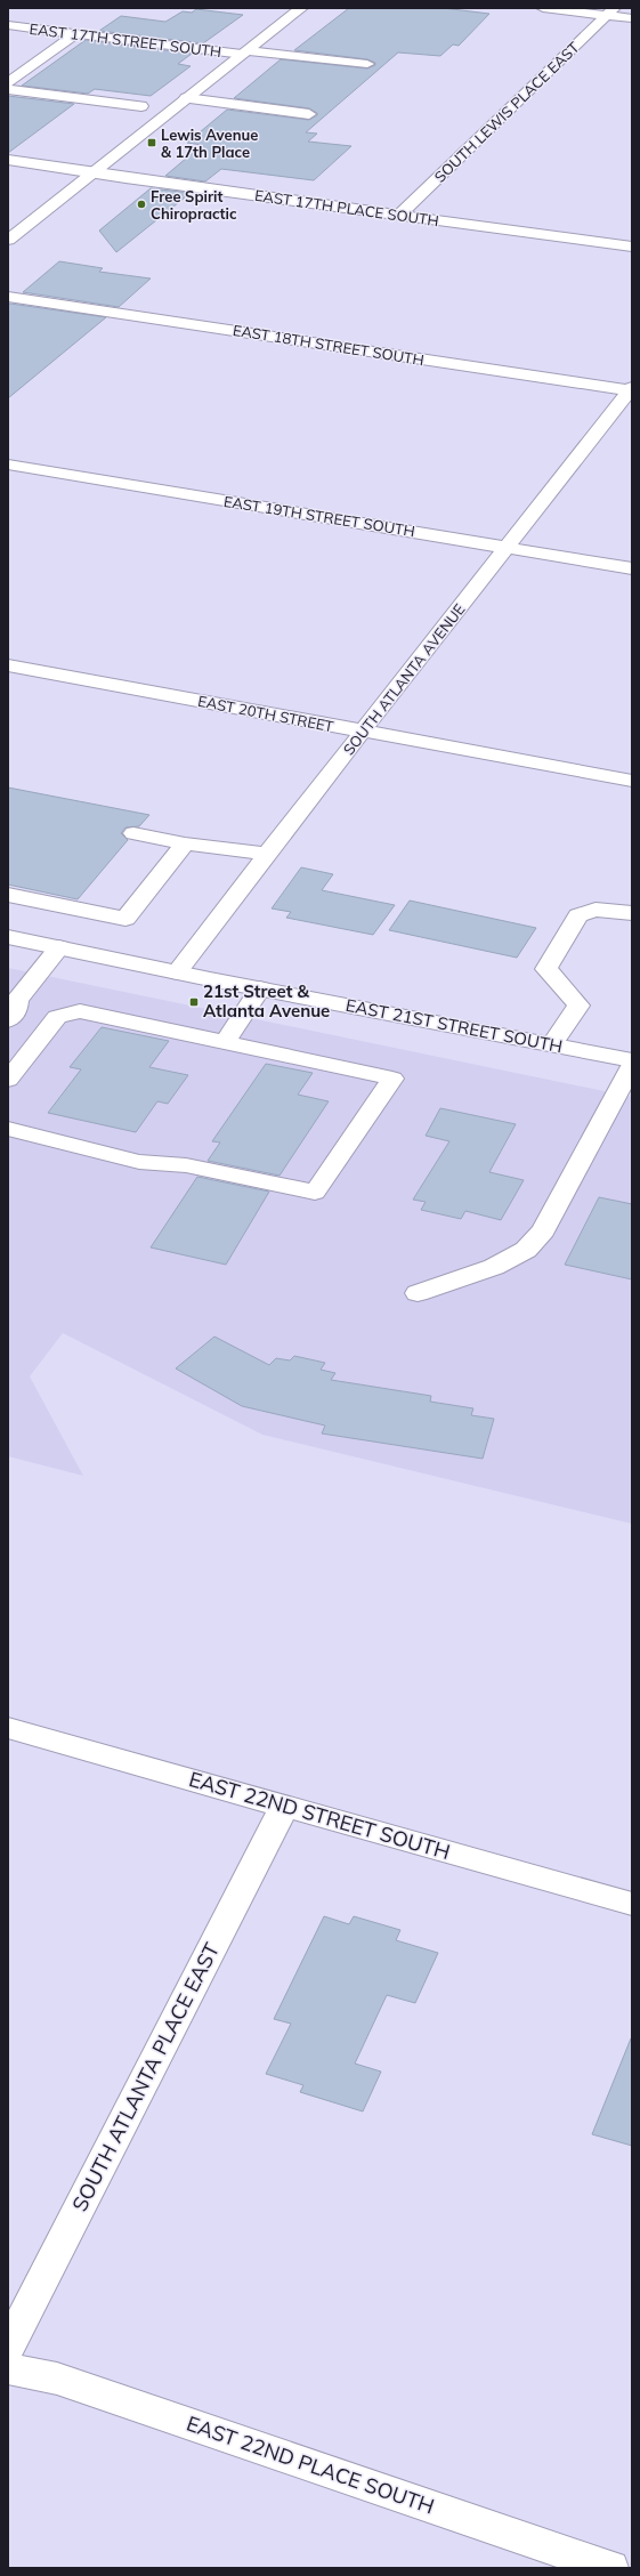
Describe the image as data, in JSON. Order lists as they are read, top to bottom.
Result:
{
  "streets": {
    "street": [
      "EAST 17TH STREET SOUTH",
      "SOUTH LEWIS PLACE EAST",
      "EAST 17TH PLACE SOUTH",
      "EAST 18TH STREET SOUTH",
      "EAST 19TH STREET SOUTH",
      "SOUTH ATLANTA AVENUE",
      "EAST 20TH STREET",
      "EAST 21ST STREET SOUTH",
      "EAST 22ND STREET SOUTH",
      "SOUTH ATLANTA PLACE EAST",
      "EAST 22ND PLACE SOUTH"
    ]
  },
  "crossings": [
    ["SOUTH LEWIS PLACE EAST", "EAST 17TH PLACE SOUTH"],
    ["EAST 18TH STREET SOUTH", "SOUTH ATLANTA AVENUE"],
    ["EAST 19TH STREET SOUTH", "SOUTH ATLANTA AVENUE"],
    ["SOUTH ATLANTA AVENUE", "EAST 20TH STREET"],
    ["SOUTH ATLANTA AVENUE", "EAST 21ST STREET SOUTH"],
    ["EAST 22ND STREET SOUTH", "SOUTH ATLANTA PLACE EAST"]
  ],
  "places": {
    "transit": ["Lewis Avenue & 17th Place", "21st Street & Atlanta Avenue"],
    "other": ["Free Spirit Chiropractic"]
  }
}
